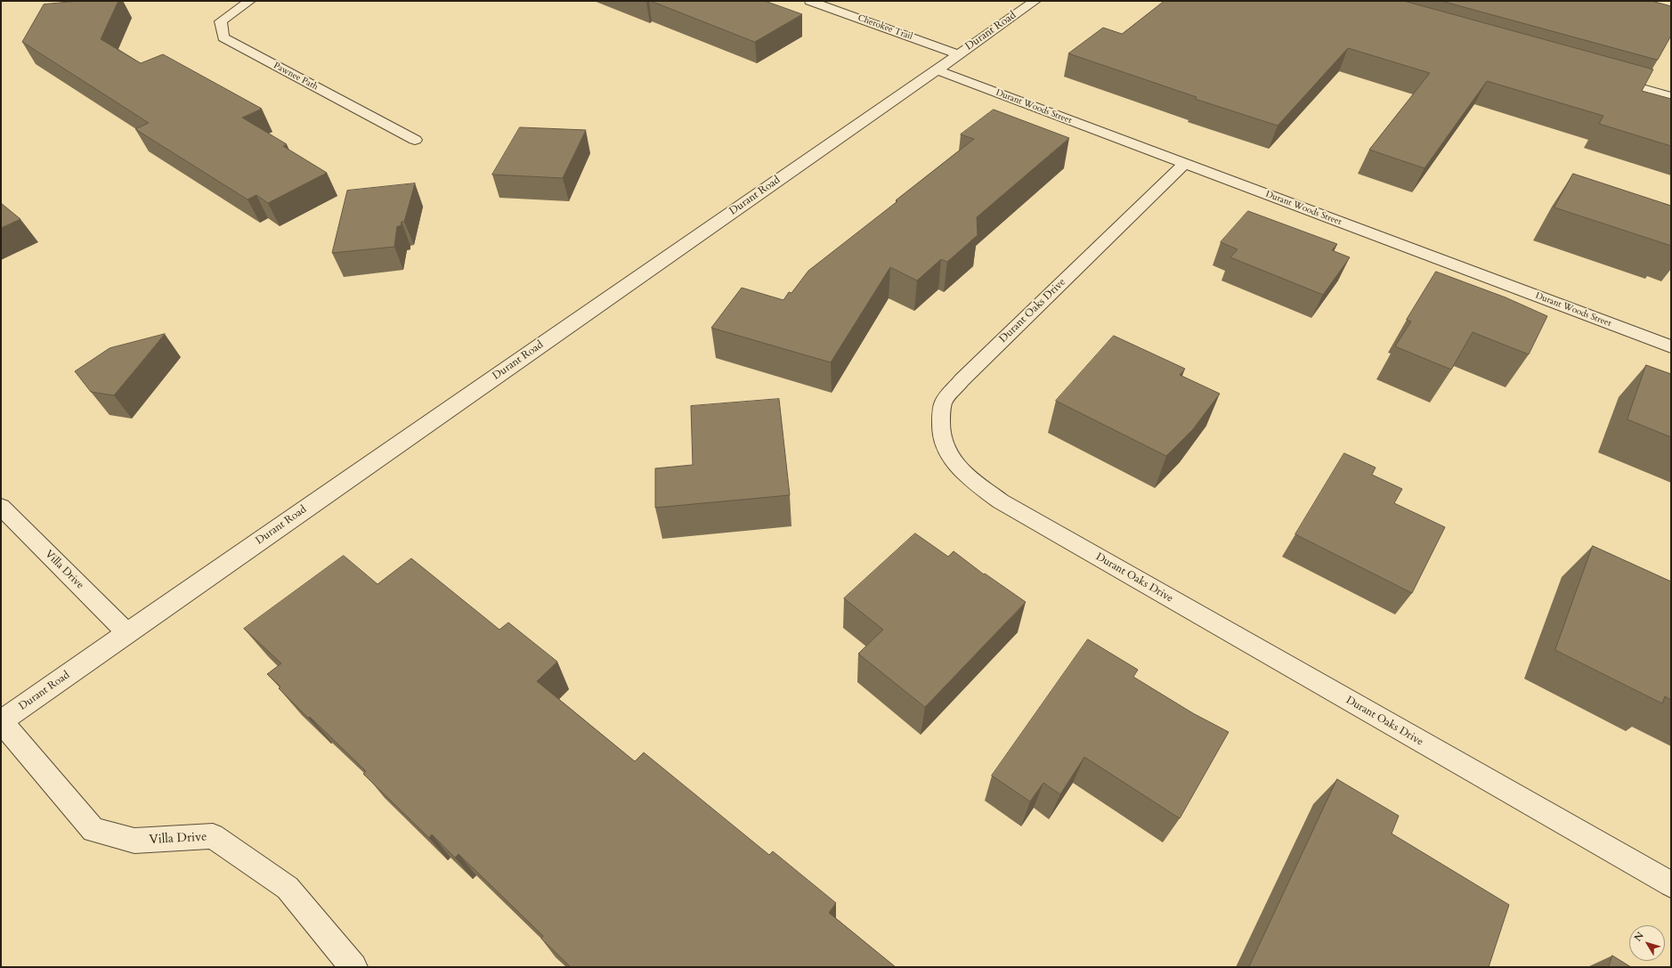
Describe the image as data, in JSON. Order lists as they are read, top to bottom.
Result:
{
  "streets": {
    "street": [
      "Cherokee Trail",
      "Durant Road",
      "Pawnee Path",
      "Durant Woods Street",
      "Durant Oaks Drive",
      "Villa Drive"
    ]
  },
  "crossings": [
    ["Cherokee Trail", "Durant Road"],
    ["Durant Road", "Durant Woods Street"],
    ["Durant Road", "Villa Drive"],
    ["Durant Woods Street", "Durant Oaks Drive"]
  ],
  "north": "top left"
}
